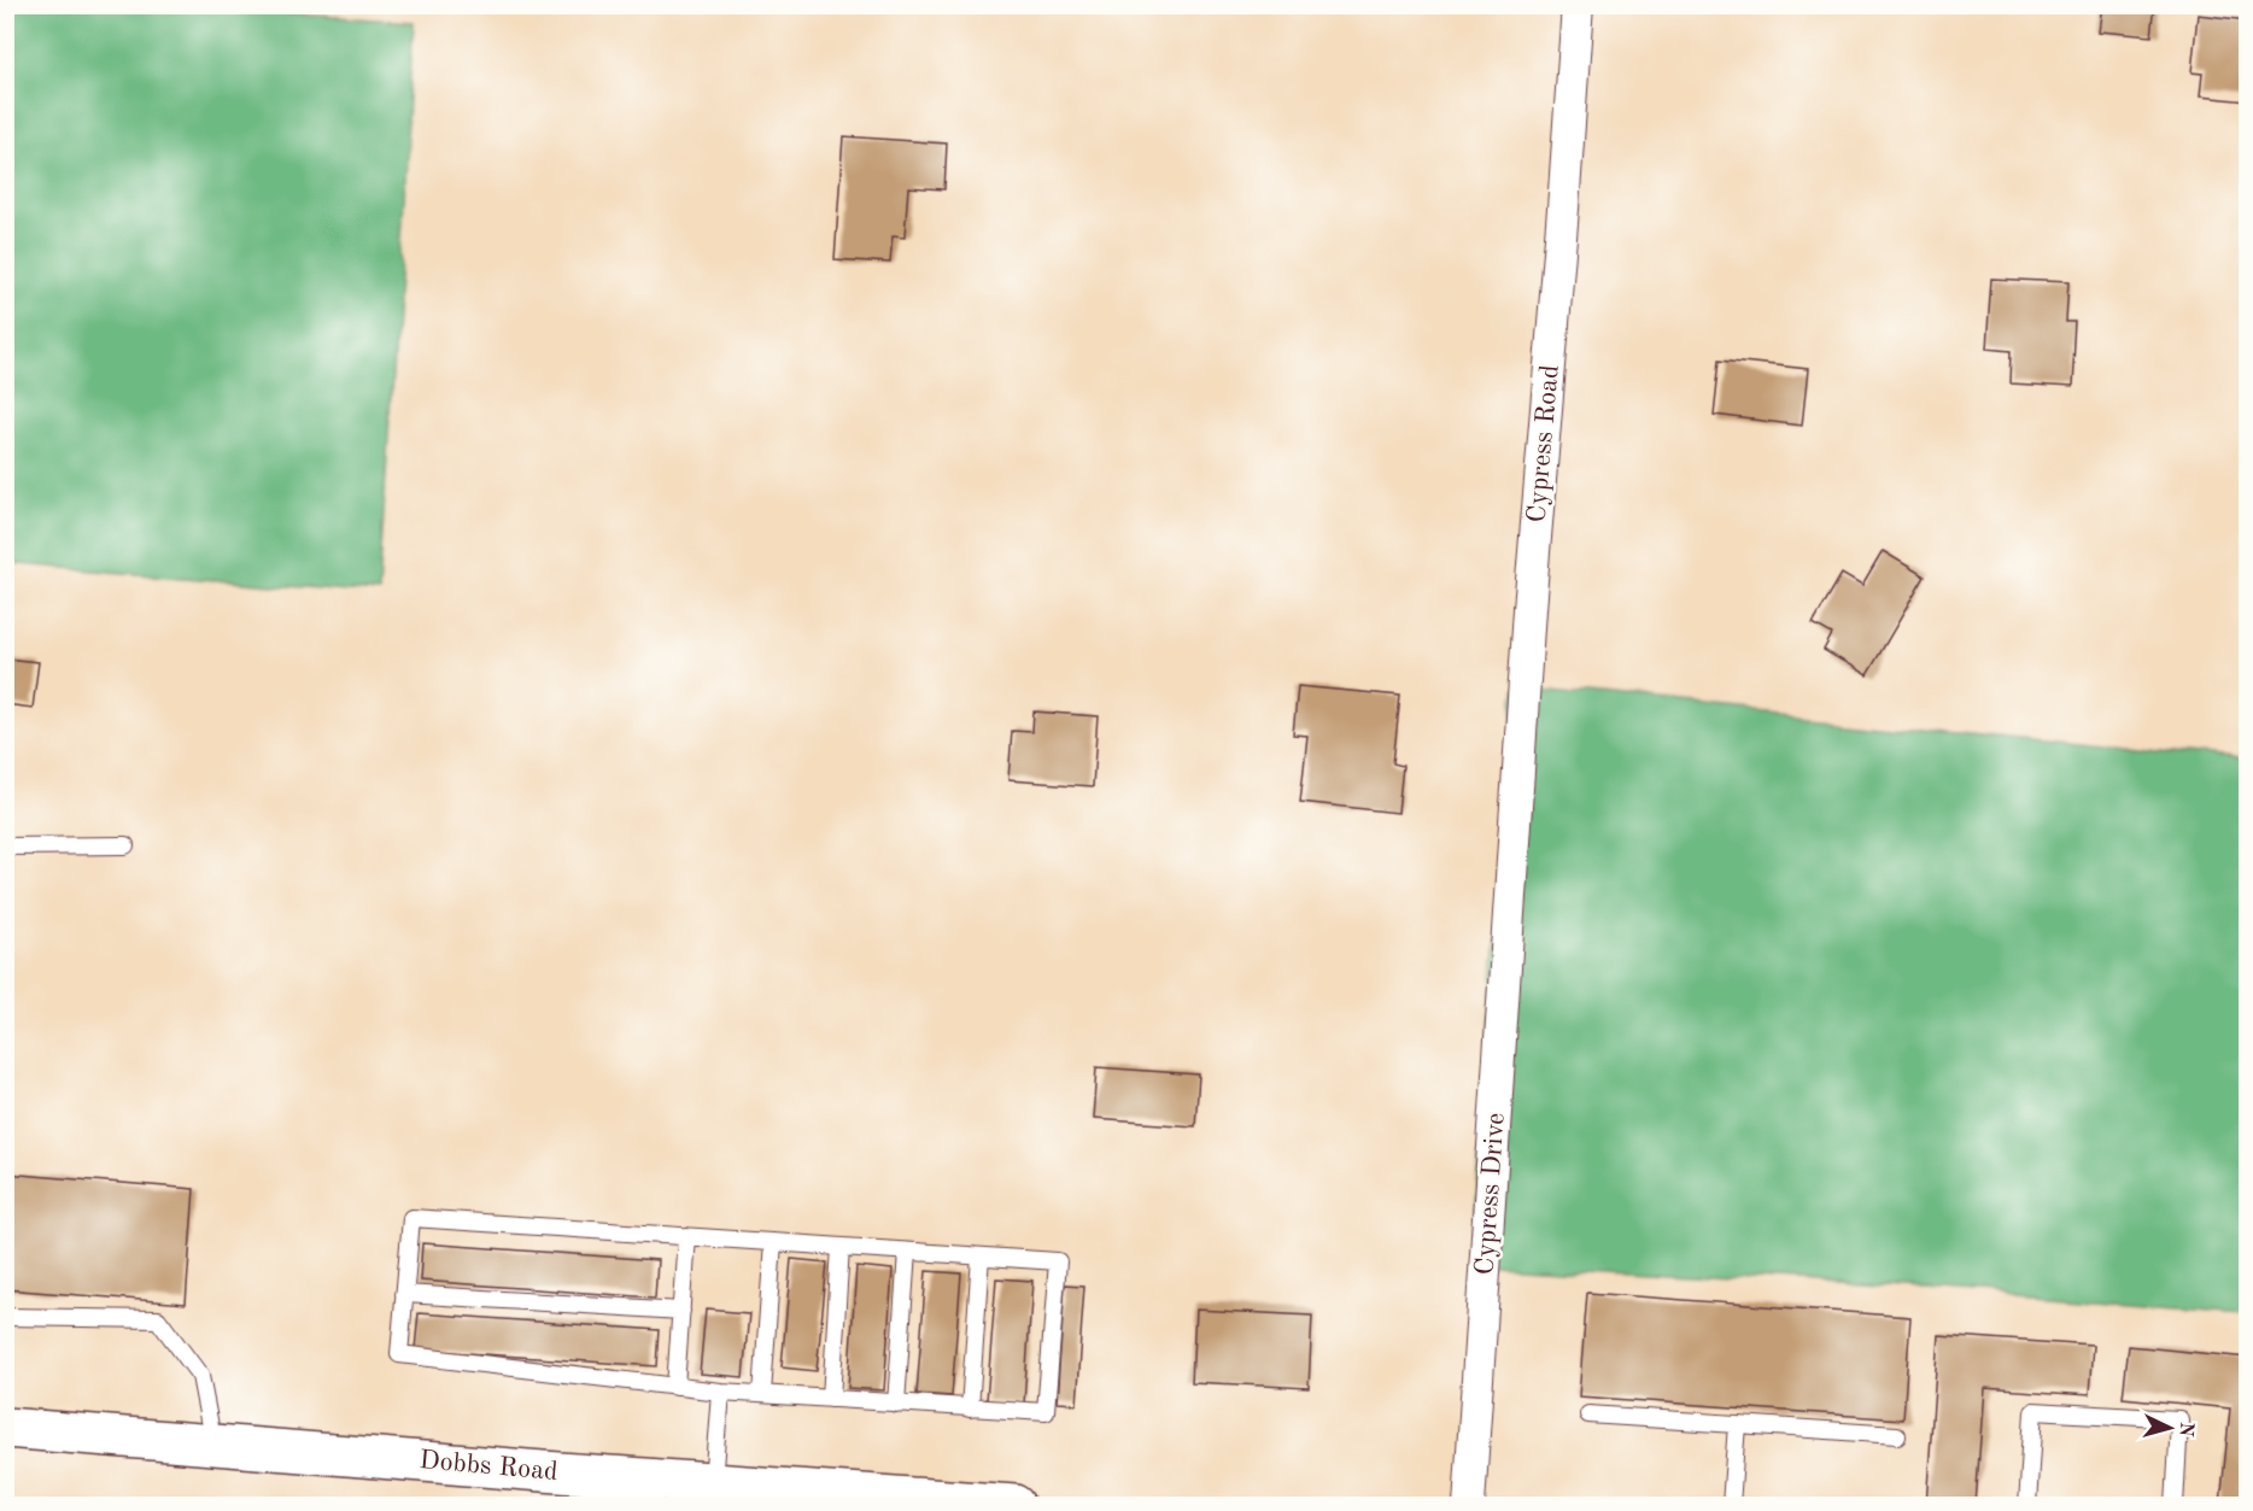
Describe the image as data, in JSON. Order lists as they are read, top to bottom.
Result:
{
  "streets": {
    "street": ["Cypress Road", "Cypress Drive", "Dobbs Road"]
  },
  "crossings": [
    ["Cypress Road", "Cypress Drive"]
  ],
  "north": "right"
}
